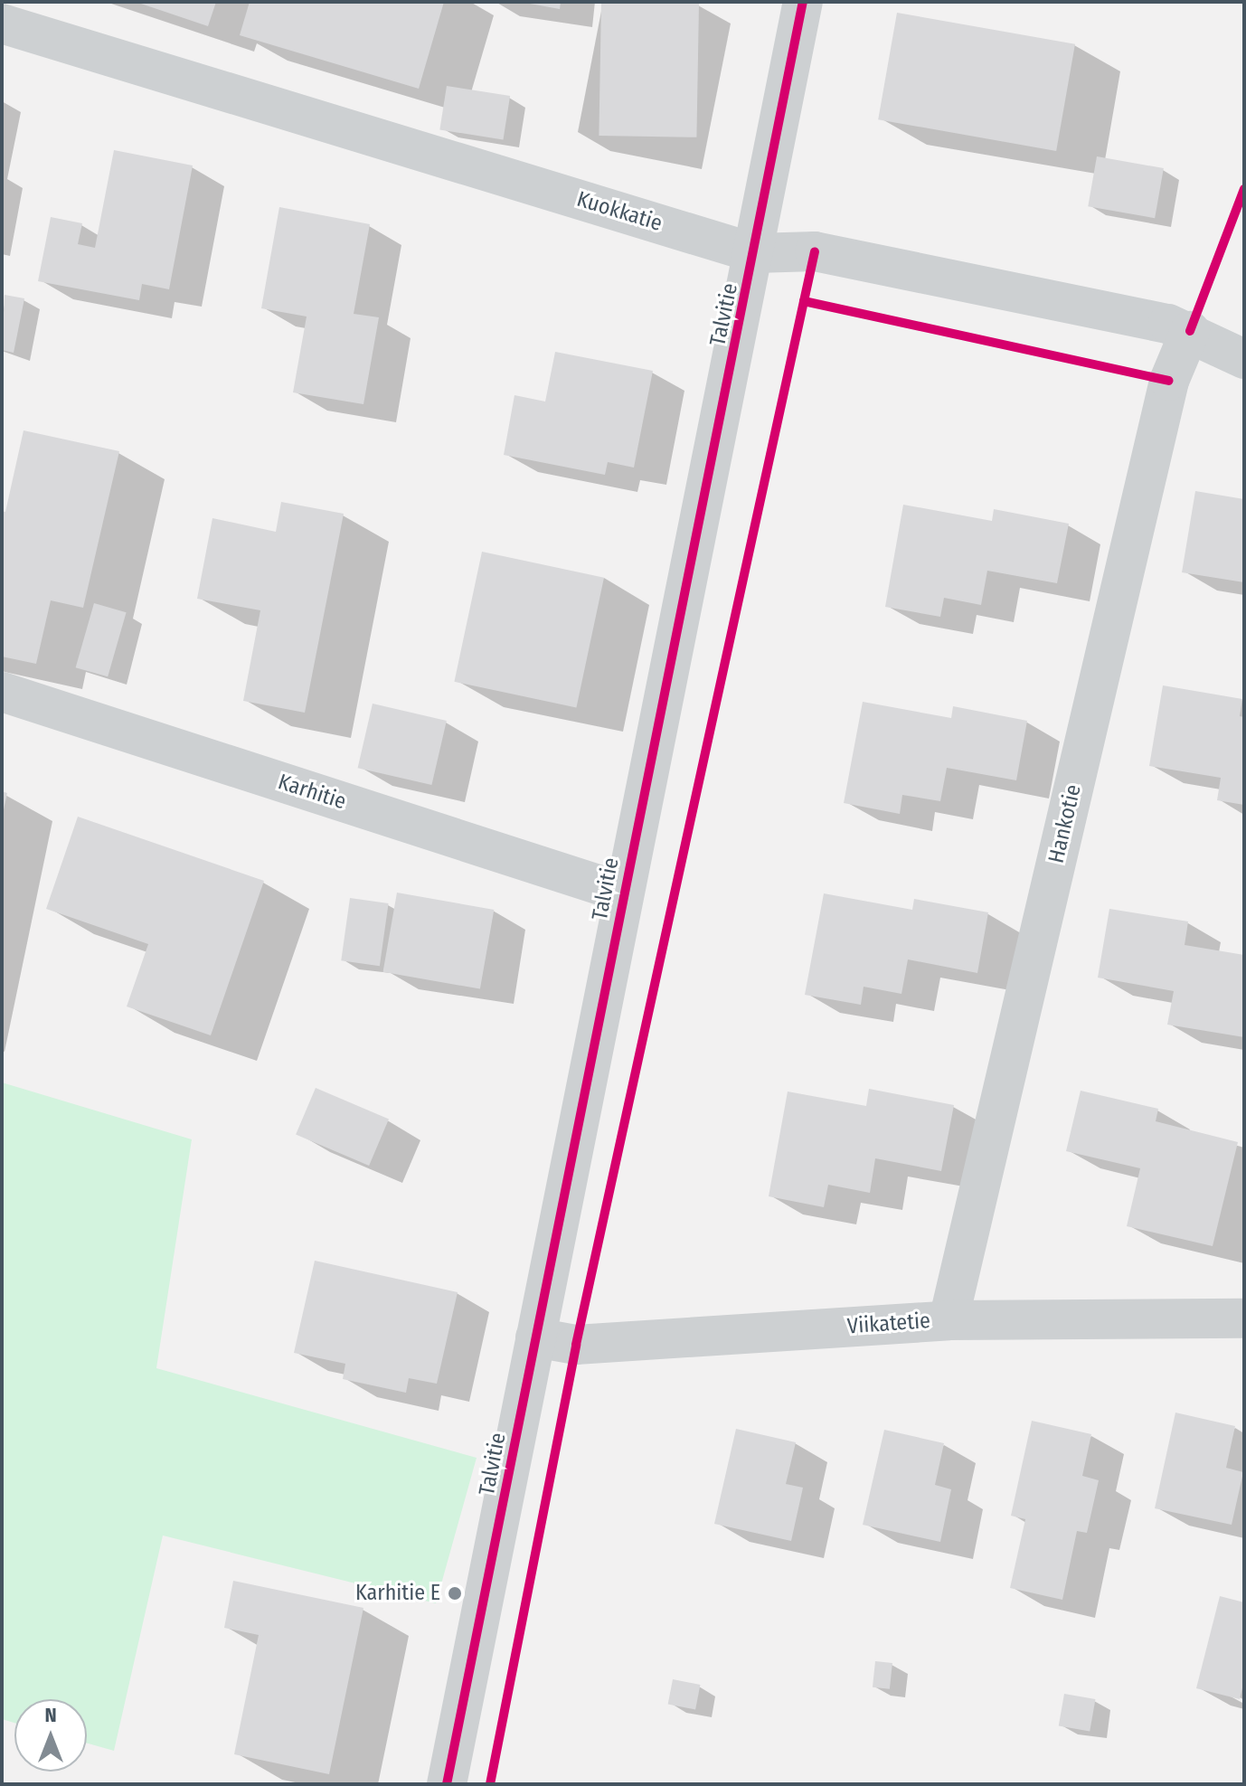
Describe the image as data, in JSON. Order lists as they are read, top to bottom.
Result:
{
  "streets": {
    "street": [
      "Kuokkatie",
      "Talvitie",
      "Karhitie",
      "Hankotie",
      "Viikatetie"
    ]
  },
  "crossings": [
    ["Kuokkatie", "Talvitie"],
    ["Kuokkatie", "Hankotie"],
    ["Talvitie", "Karhitie"],
    ["Talvitie", "Viikatetie"],
    ["Hankotie", "Viikatetie"]
  ],
  "places": ["Karhitie E"],
  "north": "top"
}
